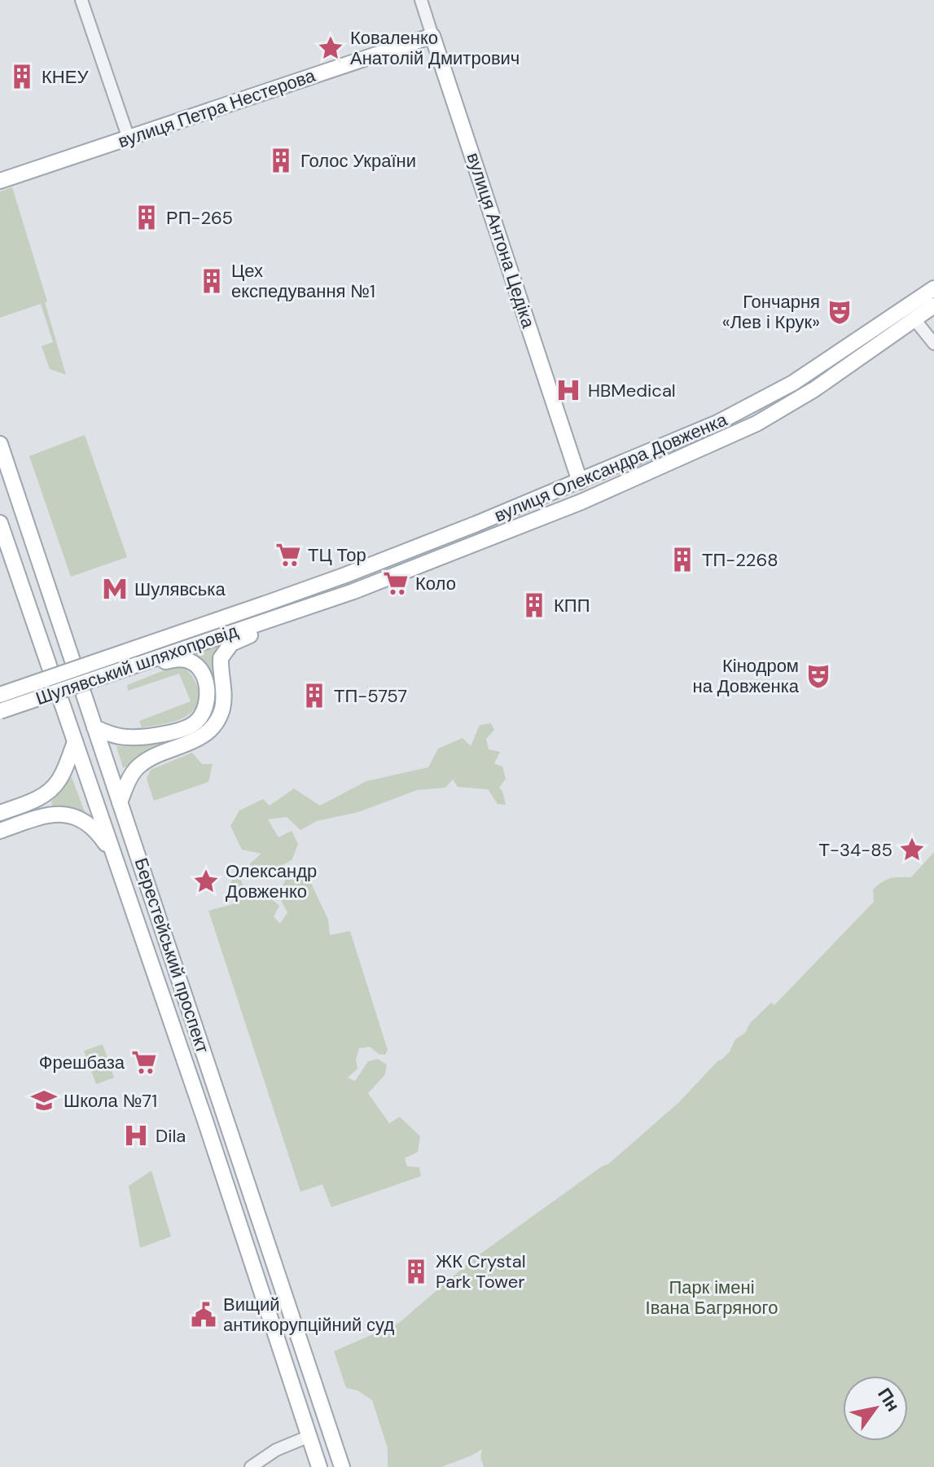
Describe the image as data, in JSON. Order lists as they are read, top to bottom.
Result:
{
  "streets": {
    "main road": [
      "вулиця Петра Нестерова",
      "вулиця Антона Цедіка",
      "вулиця Олександра Довженка",
      "Шулявський шляхопровід",
      "Берестейський проспект"
    ]
  },
  "crossings": [
    ["вулиця Петра Нестерова", "вулиця Антона Цедіка"],
    ["вулиця Антона Цедіка", "вулиця Олександра Довженка"],
    ["вулиця Олександра Довженка", "Шулявський шляхопровід"]
  ],
  "parks": ["Парк імені Івана Багряного"],
  "places": {
    "place": ["Коваленко Анатолій Дмитрович", "Т-34-85", "Олександр Довженко"],
    "building": [
      "КНЕУ",
      "Голос України",
      "РП-265",
      "Цех експедування №1",
      "ТП-2268",
      "КПП",
      "ТП-5757",
      "ЖК Crystal Park Tower"
    ],
    "theatre": ["Гончарня «Лев і Крук»", "Кінодром на Довженка"],
    "hospital": ["HBMedical", "Dila"],
    "supermarket": ["ТЦ Тор", "Коло", "Фрешбаза"],
    "metro station": ["Шулявська"],
    "school or university": ["Школа №71"],
    "public building": ["Вищий антикорупційний суд"]
  },
  "north": "top right"
}
